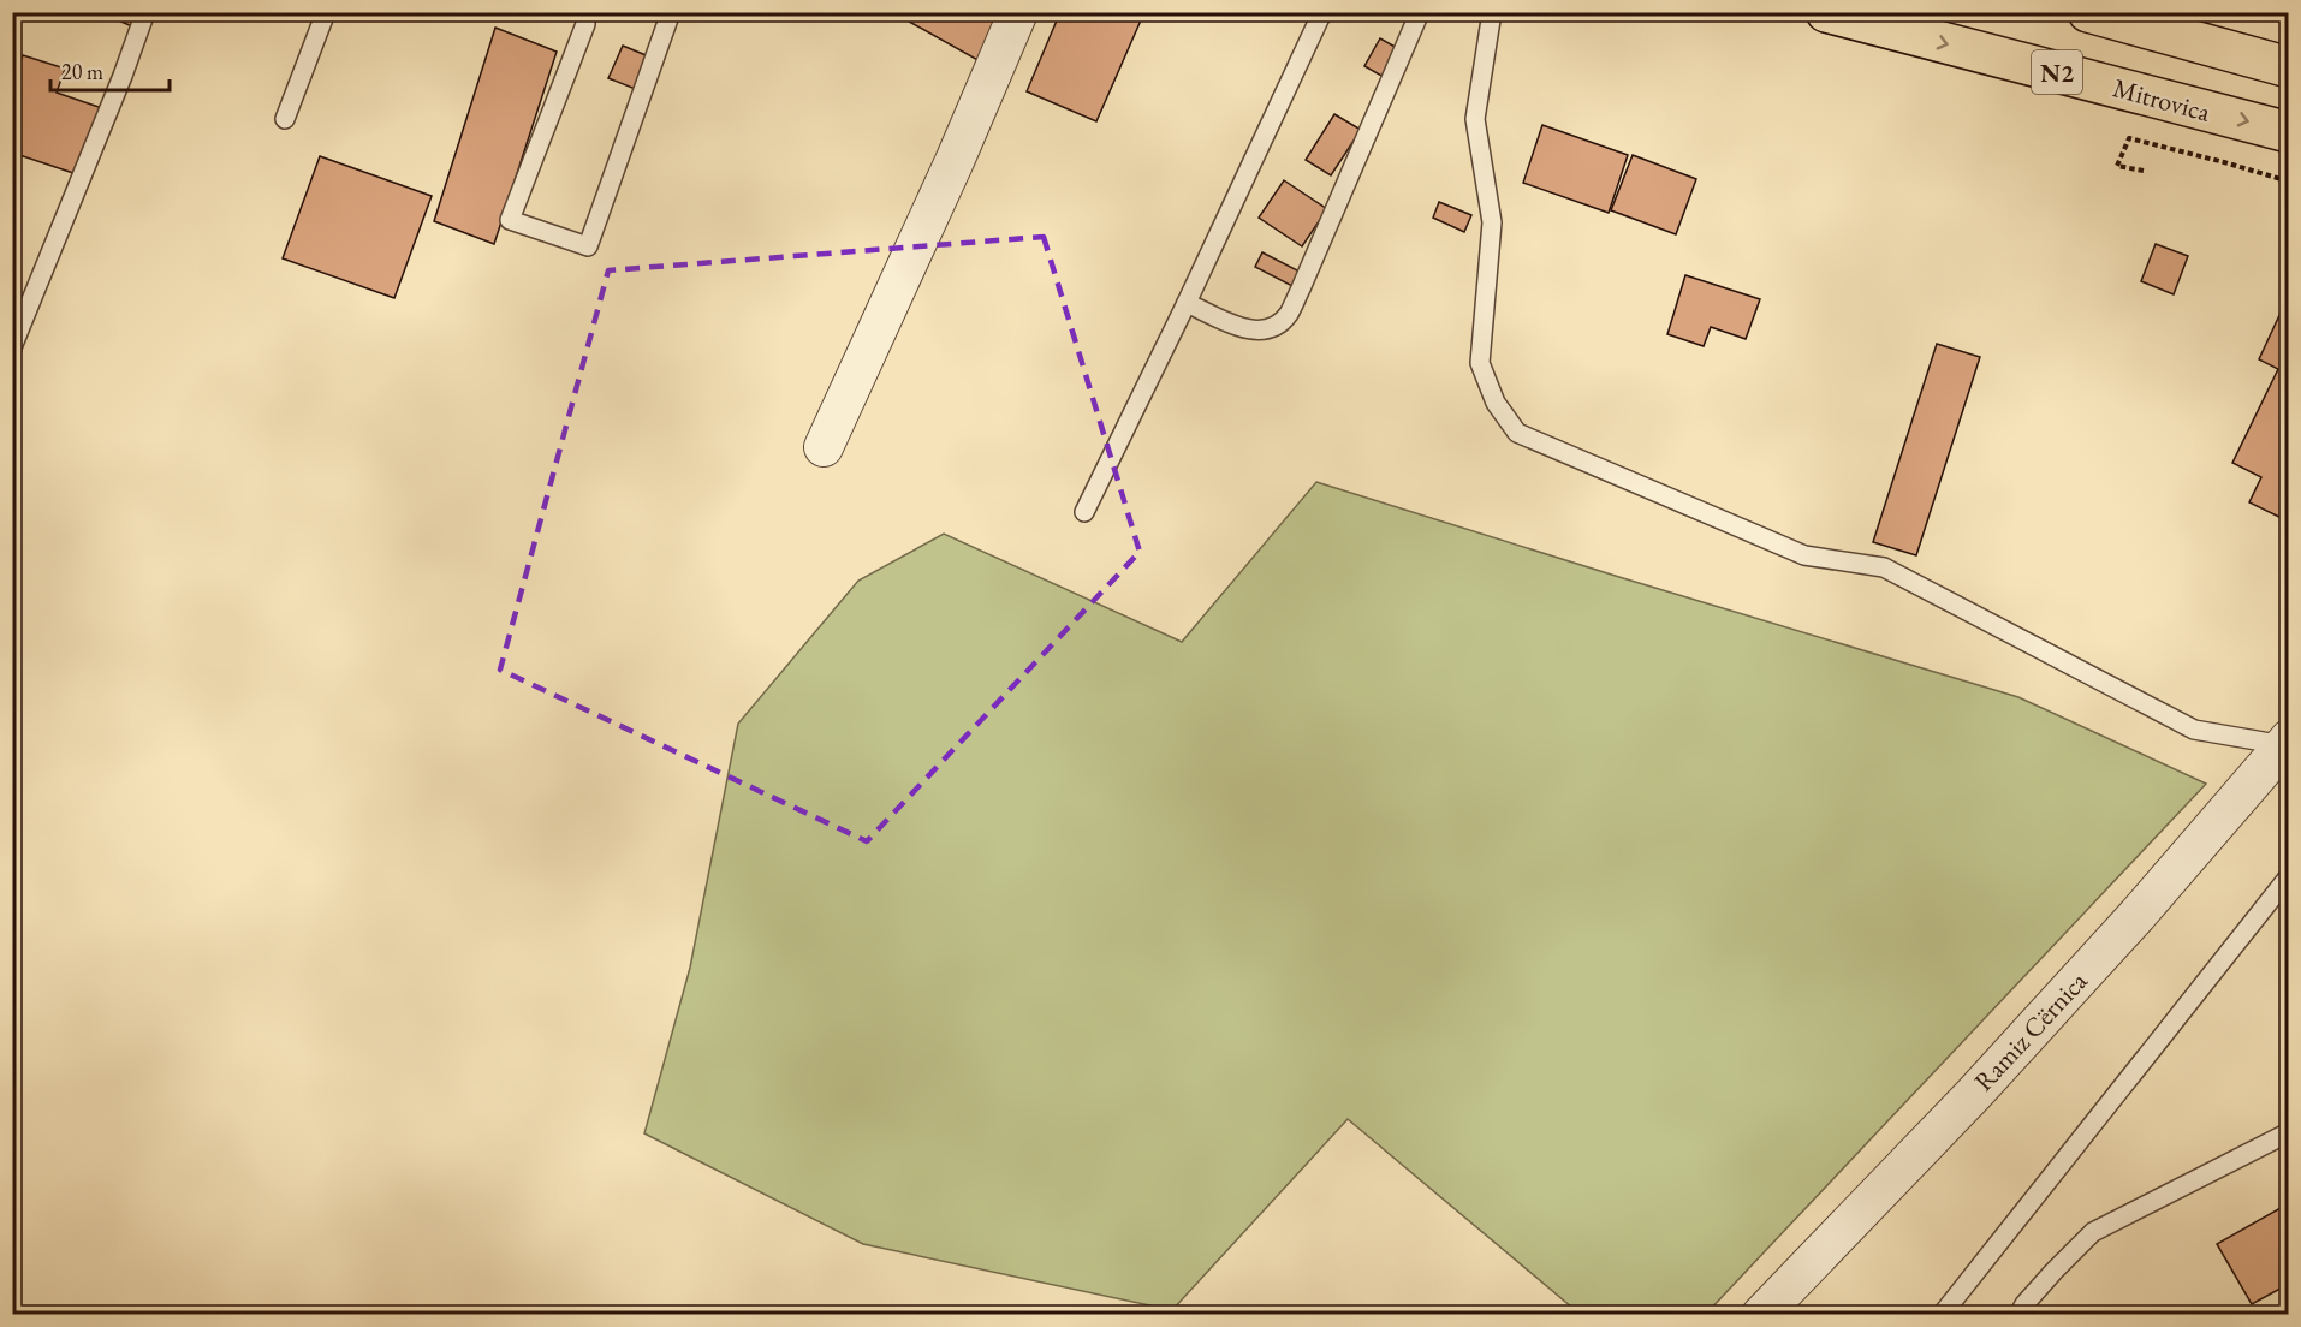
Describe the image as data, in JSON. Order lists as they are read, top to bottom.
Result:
{
  "streets": {
    "highway": ["N2", "Mitrovica"],
    "street": ["Ramiz Cërnica"]
  },
  "scale_bar": "20 m"
}
